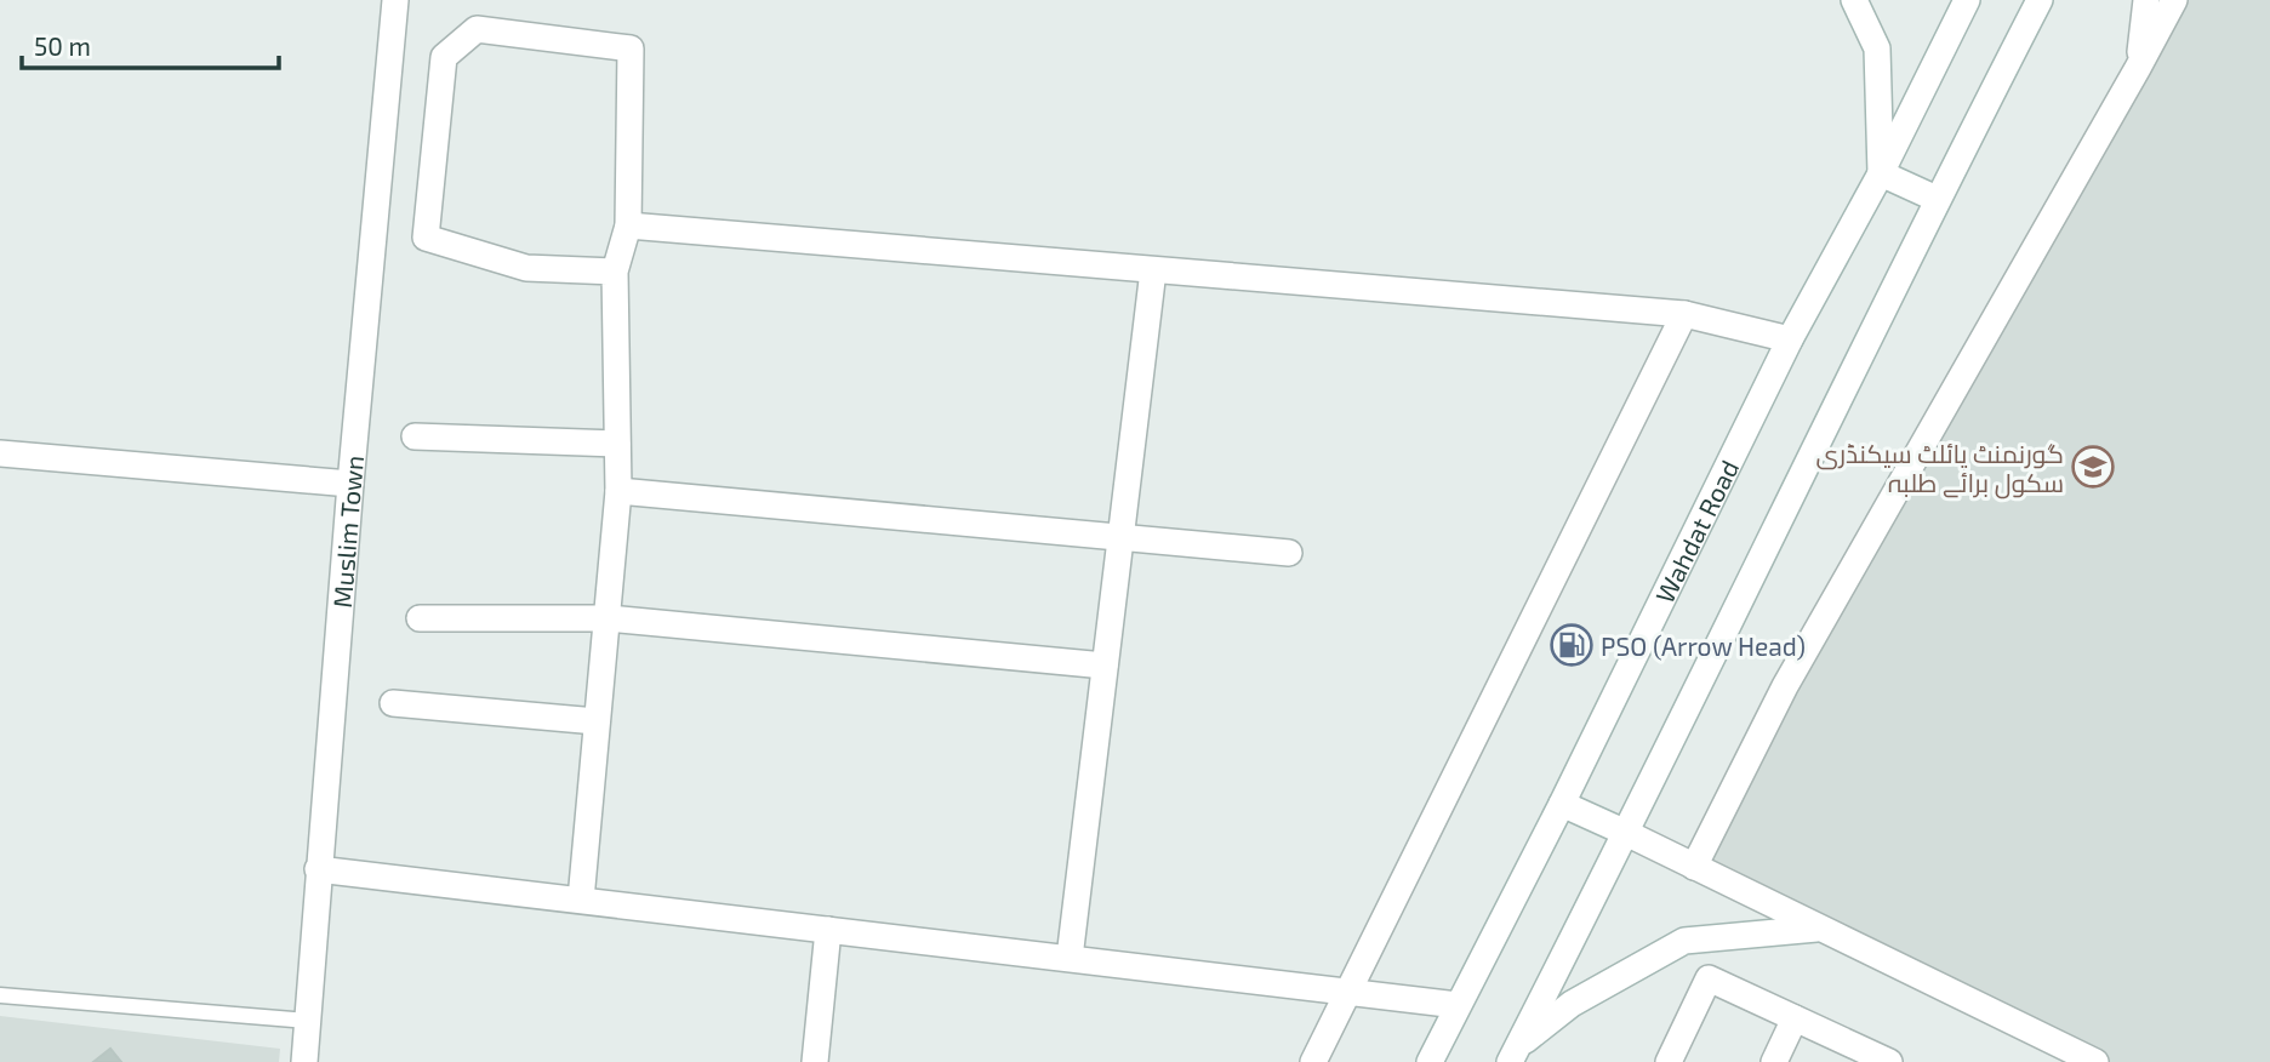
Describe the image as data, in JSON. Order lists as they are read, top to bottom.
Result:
{
  "streets": {
    "street": ["Wahdat Road", "Muslim Town"]
  },
  "places": {
    "school or university": ["گورنمنٹ پائلٹ سیکنڈری سکول برائے طلبہ"],
    "fuel station": ["PSO (Arrow Head)"]
  },
  "scale_bar": "50 m"
}
